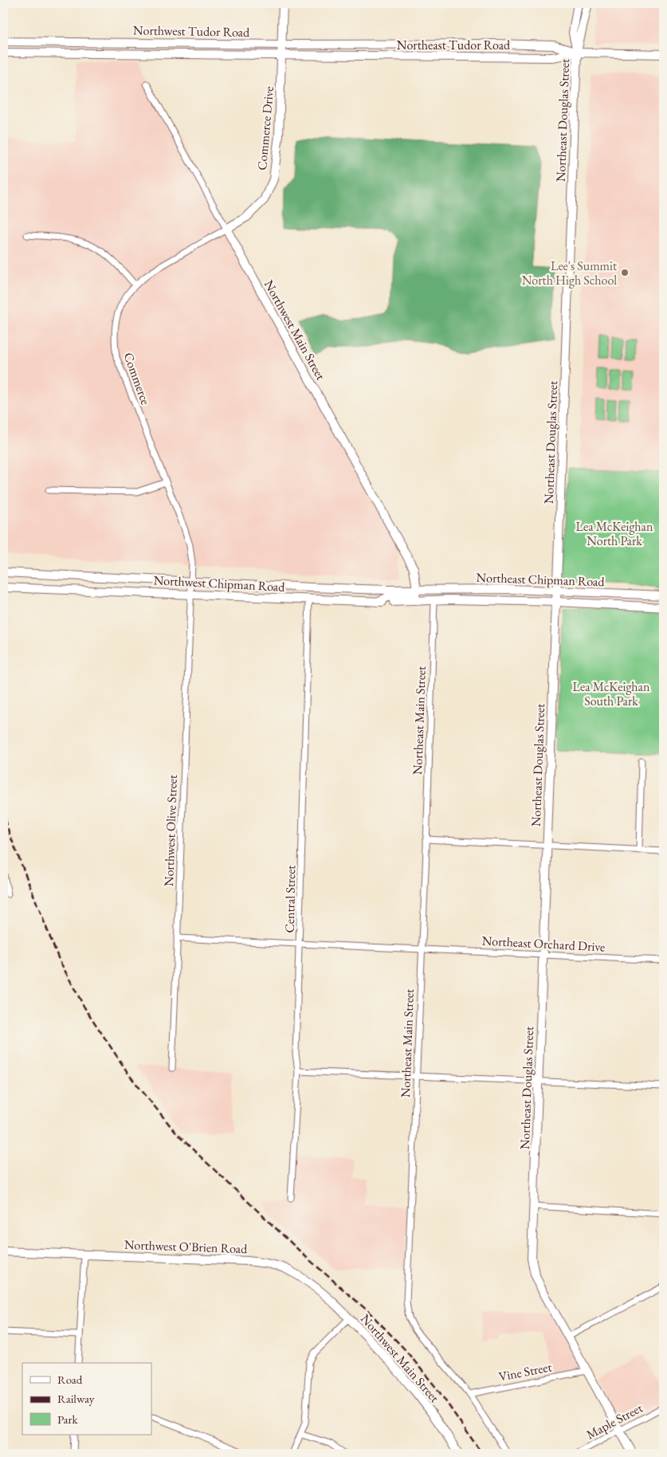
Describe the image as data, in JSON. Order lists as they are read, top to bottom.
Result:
{
  "streets": {
    "main road": [
      "Northwest Tudor Road",
      "Northeast Tudor Road",
      "Northeast Douglas Street",
      "Commerce Drive",
      "Northwest Main Street",
      "Northeast Chipman Road",
      "Northwest Chipman Road",
      "Northwest O'Brien Road"
    ],
    "street": [
      "Commerce",
      "Northeast Main Street",
      "Northwest Olive Street",
      "Central Street",
      "Northeast Orchard Drive",
      "Vine Street",
      "Maple Street"
    ]
  },
  "crossings": [
    ["Northwest Tudor Road", "Northeast Tudor Road"],
    ["Northwest Tudor Road", "Commerce Drive"],
    ["Northeast Tudor Road", "Northeast Douglas Street"],
    ["Northeast Douglas Street", "Northeast Chipman Road"],
    ["Northeast Douglas Street", "Northeast Orchard Drive"],
    ["Northeast Douglas Street", "Vine Street"],
    ["Northeast Douglas Street", "Maple Street"],
    ["Commerce Drive", "Northwest Main Street"],
    ["Commerce Drive", "Commerce"],
    ["Northwest Main Street", "Commerce"],
    ["Northwest Main Street", "Northeast Chipman Road"],
    ["Northwest Main Street", "Northwest Chipman Road"],
    ["Northwest Main Street", "Northwest O'Brien Road"],
    ["Commerce", "Northwest Chipman Road"],
    ["Commerce", "Northwest Olive Street"],
    ["Northeast Chipman Road", "Northwest Chipman Road"],
    ["Northeast Chipman Road", "Northeast Main Street"],
    ["Northwest Chipman Road", "Northeast Main Street"],
    ["Northwest Chipman Road", "Northwest Olive Street"],
    ["Northwest Chipman Road", "Central Street"],
    ["Northeast Main Street", "Northeast Orchard Drive"],
    ["Northeast Main Street", "Vine Street"],
    ["Northwest Olive Street", "Northeast Orchard Drive"],
    ["Central Street", "Northeast Orchard Drive"]
  ],
  "parks": ["Lea McKeighan North Park", "Lea McKeighan South Park"],
  "places": ["Lee's Summit North High School"],
  "legend": ["Road", "Railway", "Park"]
}
